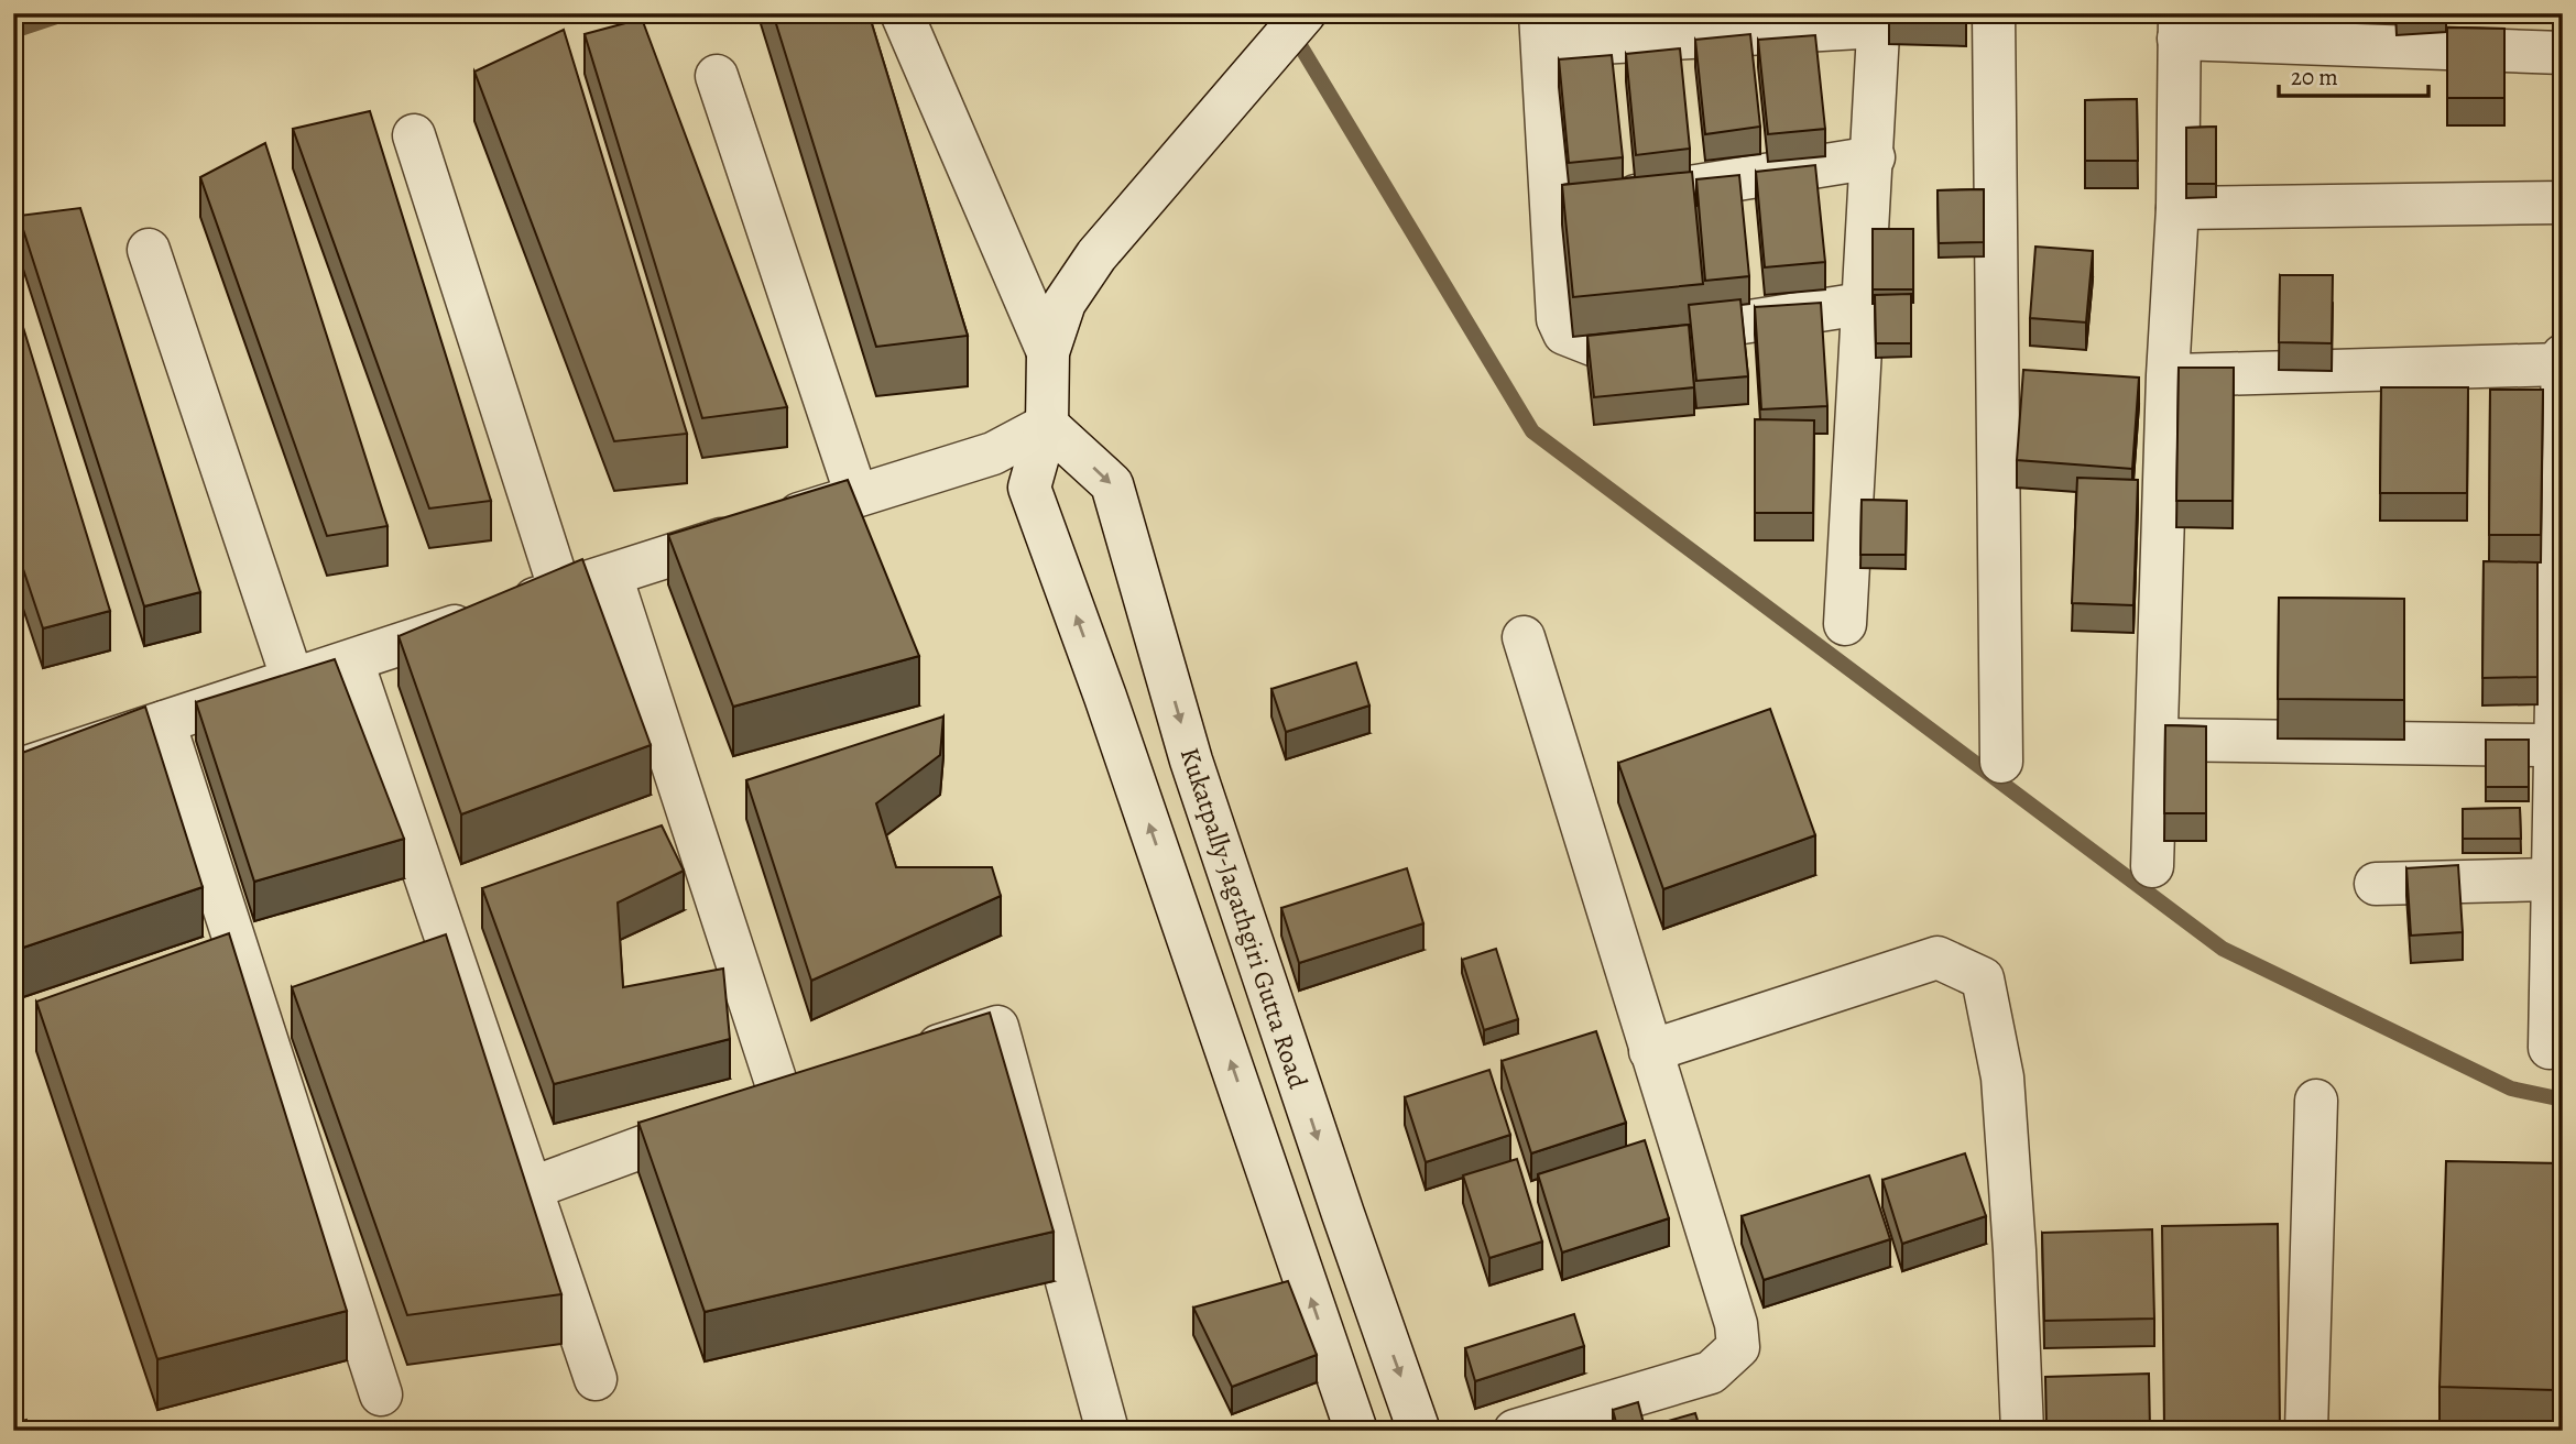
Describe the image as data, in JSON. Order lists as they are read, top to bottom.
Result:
{
  "streets": {
    "street": ["Kukatpally-Jagathgiri Gutta Road"]
  },
  "scale_bar": "20 m"
}
